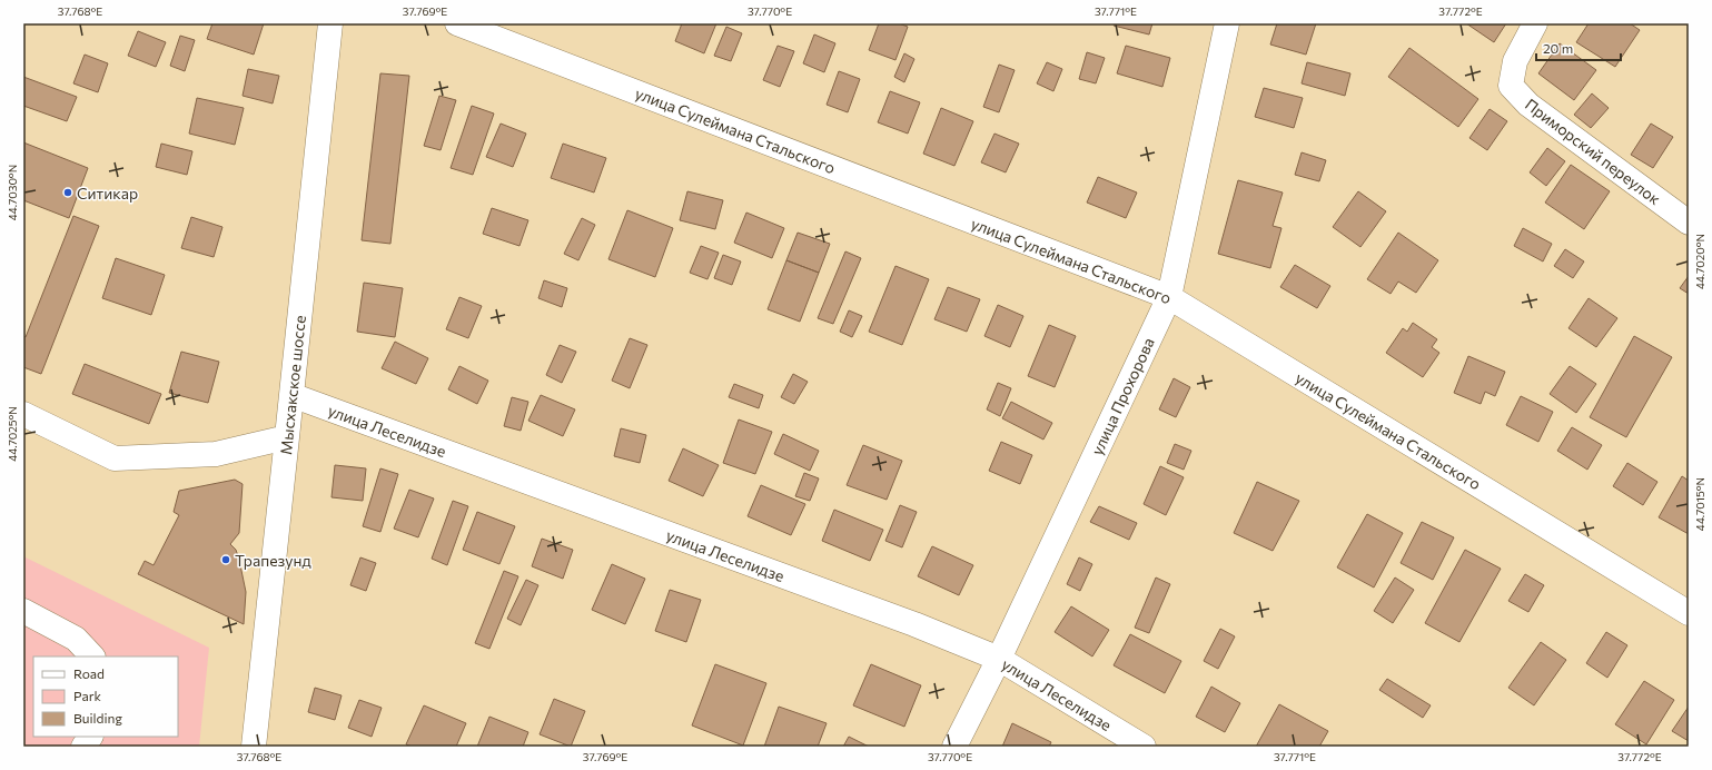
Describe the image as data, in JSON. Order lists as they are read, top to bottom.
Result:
{
  "streets": {
    "street": [
      "улица Сулеймана Стальского",
      "Приморский переулок",
      "Мысхакское шоссе",
      "улица Прохорова",
      "улица Леселидзе"
    ]
  },
  "crossings": [
    ["улица Сулеймана Стальского", "улица Прохорова"],
    ["Мысхакское шоссе", "улица Леселидзе"],
    ["улица Прохорова", "улица Леселидзе"]
  ],
  "places": ["Ситикар", "Трапезунд"],
  "legend": ["Road", "Park", "Building"],
  "scale_bar": "20 m",
  "coordinates": [
    "37.768°E",
    "37.769°E",
    "37.770°E",
    "37.771°E",
    "37.772°E",
    "44.7030°N",
    "44.7020°N",
    "44.7025°N",
    "44.7015°N"
  ]
}
